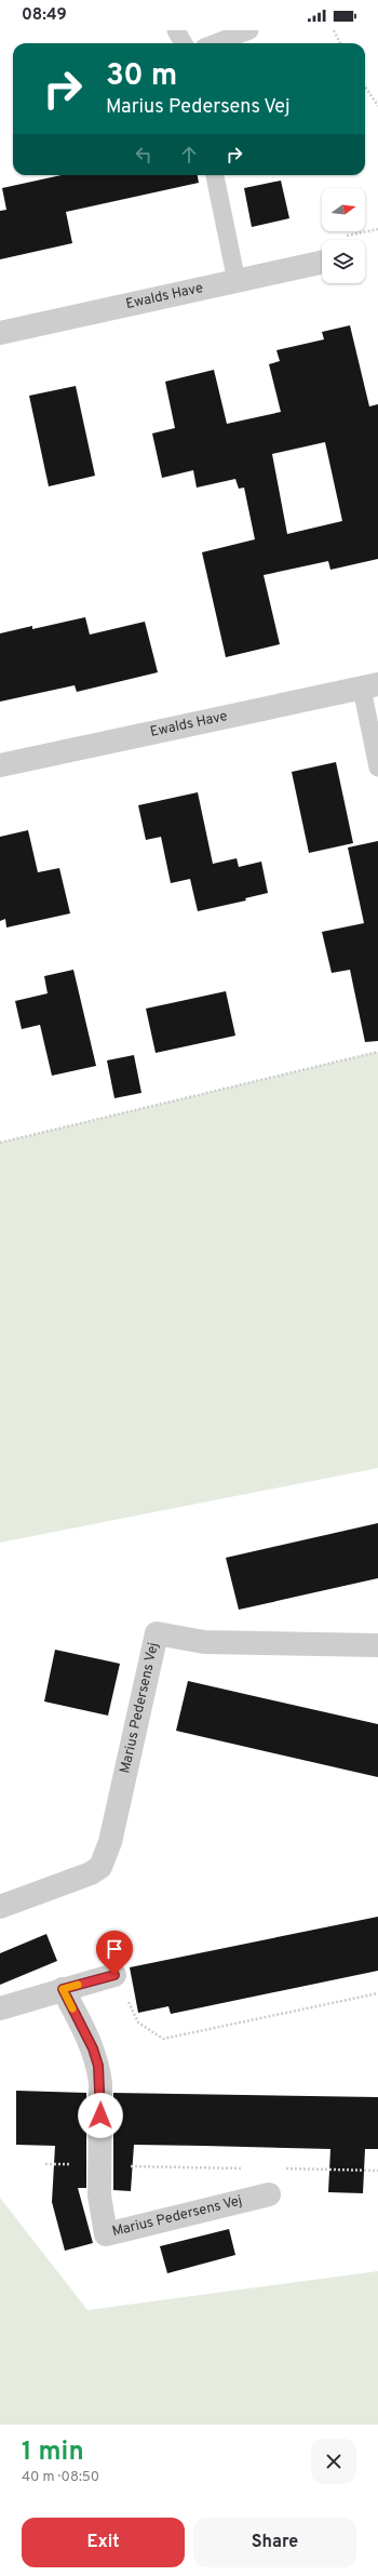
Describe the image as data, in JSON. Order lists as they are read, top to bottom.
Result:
{
  "streets": {
    "street": ["Ewalds Have", "Marius Pedersens Vej"]
  },
  "north": "right",
  "page": {
    "status": "08:49",
    "turn": ["30 m", "Marius Pedersens Vej"],
    "heading": ["1 min", "40 m · 08:50"],
    "buttons": ["Exit", "Share"]
  }
}
